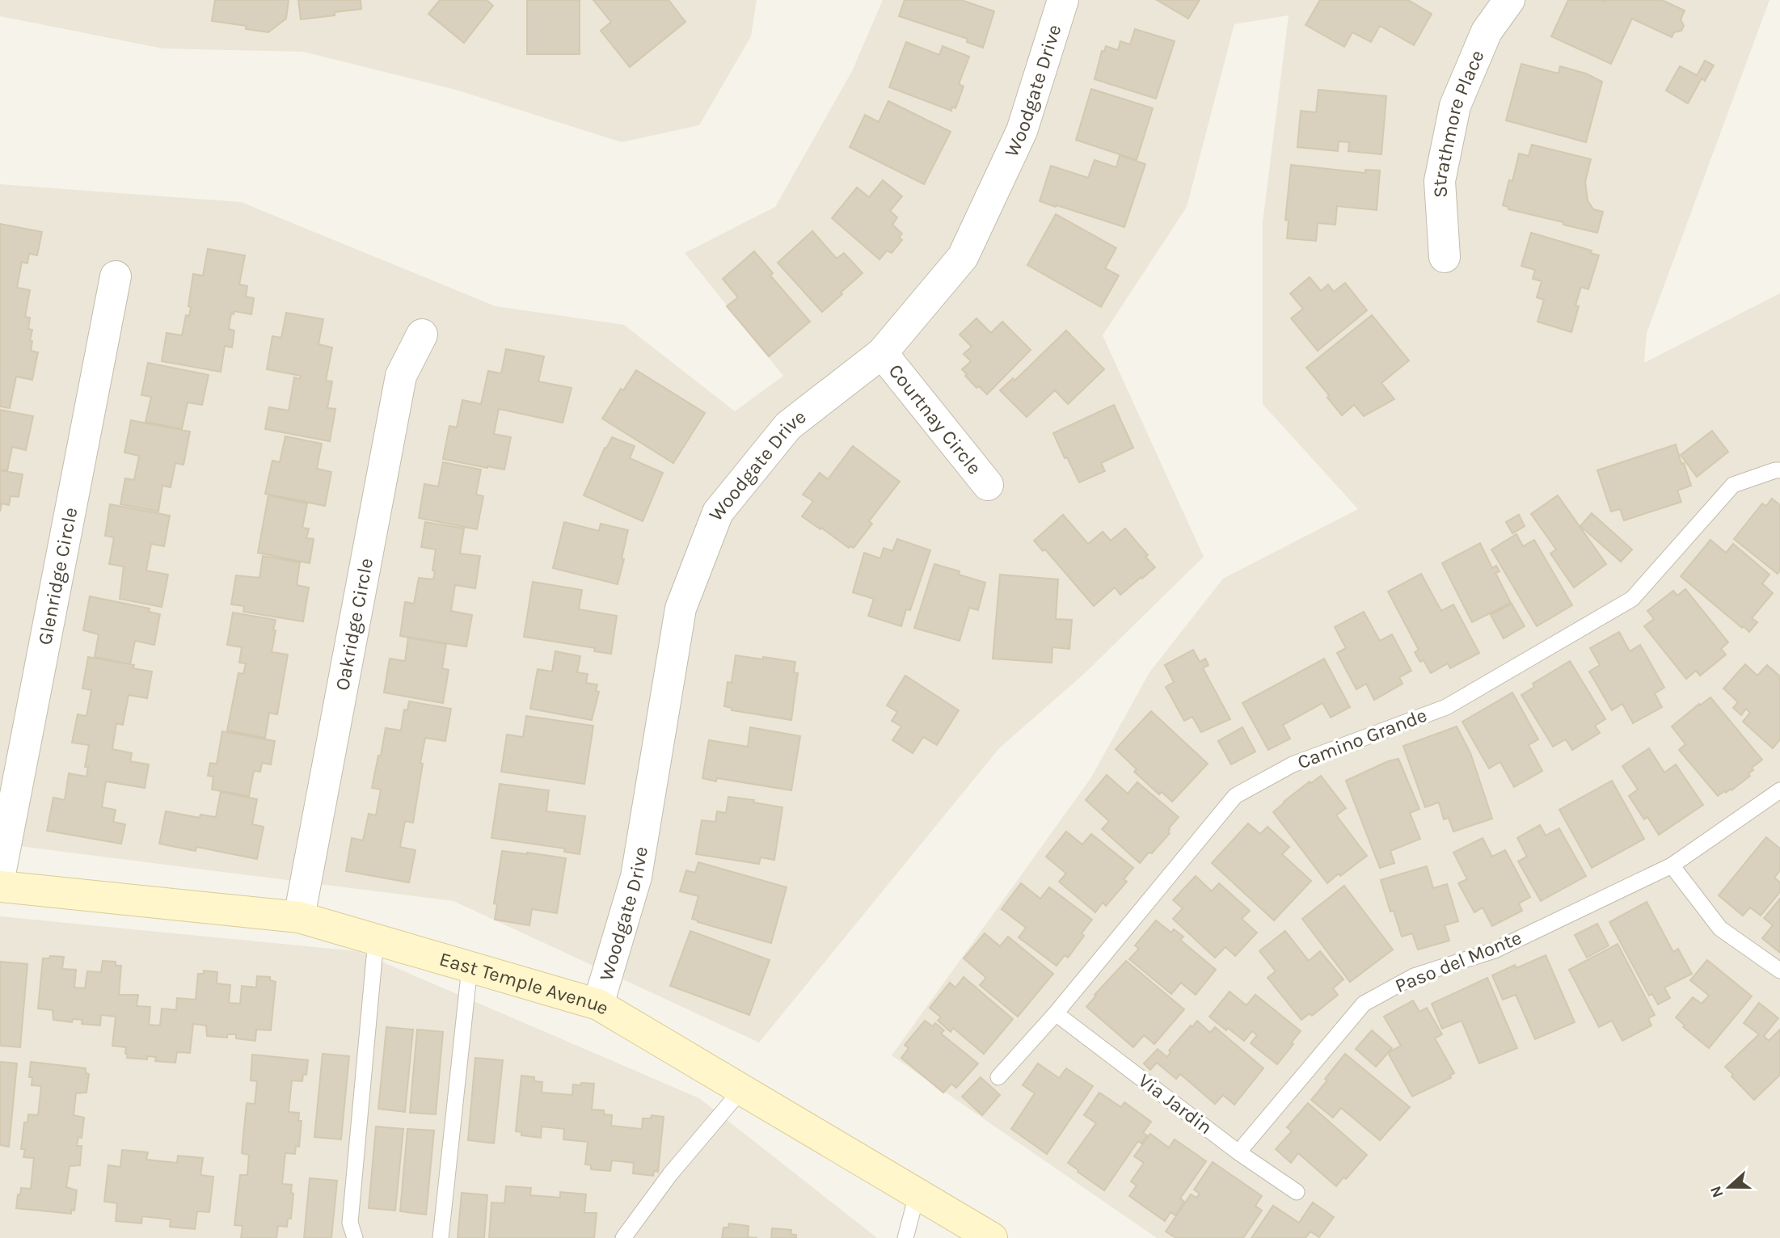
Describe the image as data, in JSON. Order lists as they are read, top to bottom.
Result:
{
  "streets": {
    "main road": ["East Temple Avenue"],
    "street": [
      "Woodgate Drive",
      "Strathmore Place",
      "Courtnay Circle",
      "Glenridge Circle",
      "Oakridge Circle"
    ],
    "lane": ["Camino Grande", "Paso del Monte", "Via Jardin"]
  },
  "crossings": [
    ["Woodgate Drive", "Courtnay Circle"],
    ["Woodgate Drive", "East Temple Avenue"],
    ["Oakridge Circle", "East Temple Avenue"],
    ["Camino Grande", "Via Jardin"],
    ["Paso del Monte", "Via Jardin"]
  ],
  "north": "left"
}
